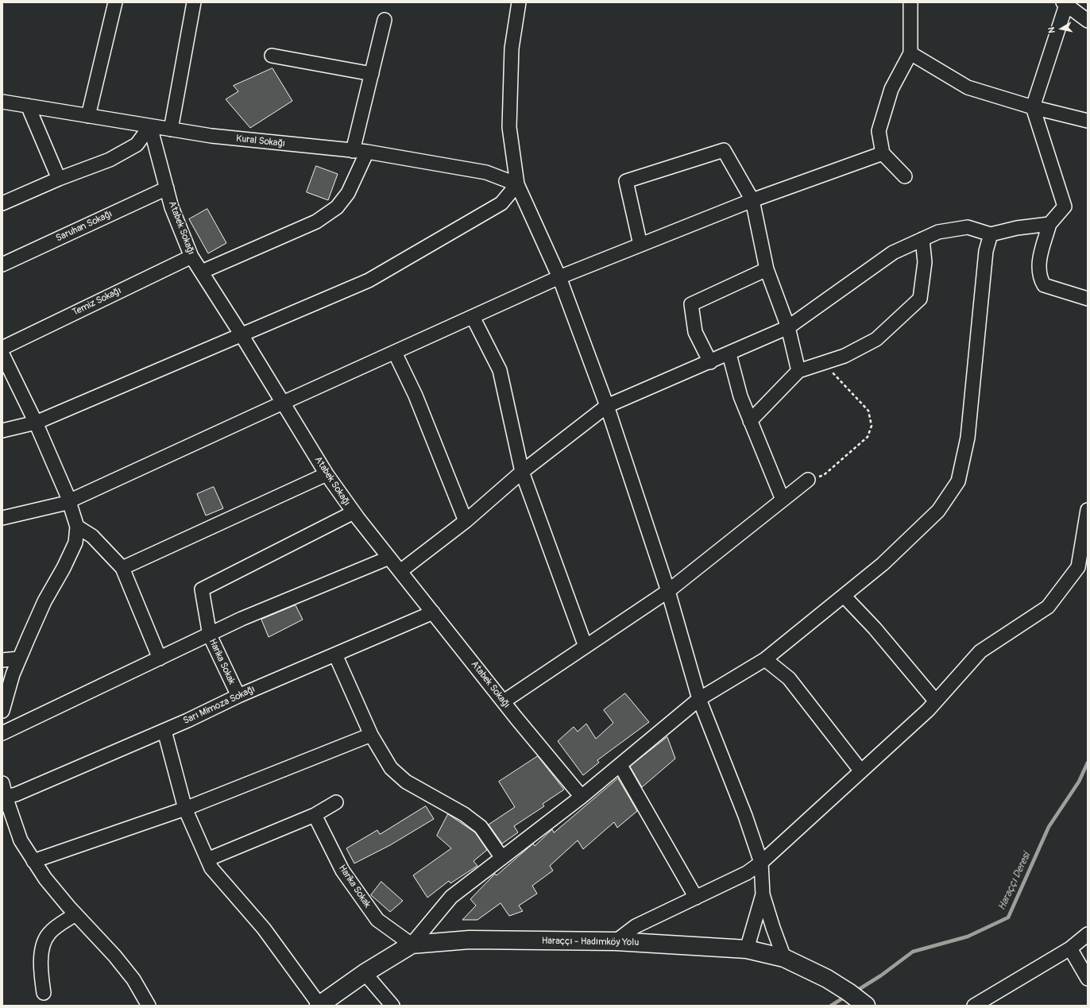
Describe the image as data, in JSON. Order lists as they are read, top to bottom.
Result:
{
  "streets": {
    "main road": ["Haraççı - Hadımköy Yolu"],
    "street": [
      "Kural Sokağı",
      "Saruhan Sokağı",
      "Atabek Sokağı",
      "Temiz Sokağı",
      "Harika Sokak",
      "Sarı Mimoza Sokağı"
    ]
  },
  "crossings": [
    ["Kural Sokağı", "Atabek Sokağı"],
    ["Saruhan Sokağı", "Atabek Sokağı"],
    ["Atabek Sokağı", "Temiz Sokağı"],
    ["Atabek Sokağı", "Harika Sokak"],
    ["Atabek Sokağı", "Sarı Mimoza Sokağı"],
    ["Harika Sokak", "Sarı Mimoza Sokağı"],
    ["Harika Sokak", "Haraççı - Hadımköy Yolu"]
  ],
  "water": ["Haraççı Deresi"],
  "north": "left"
}
